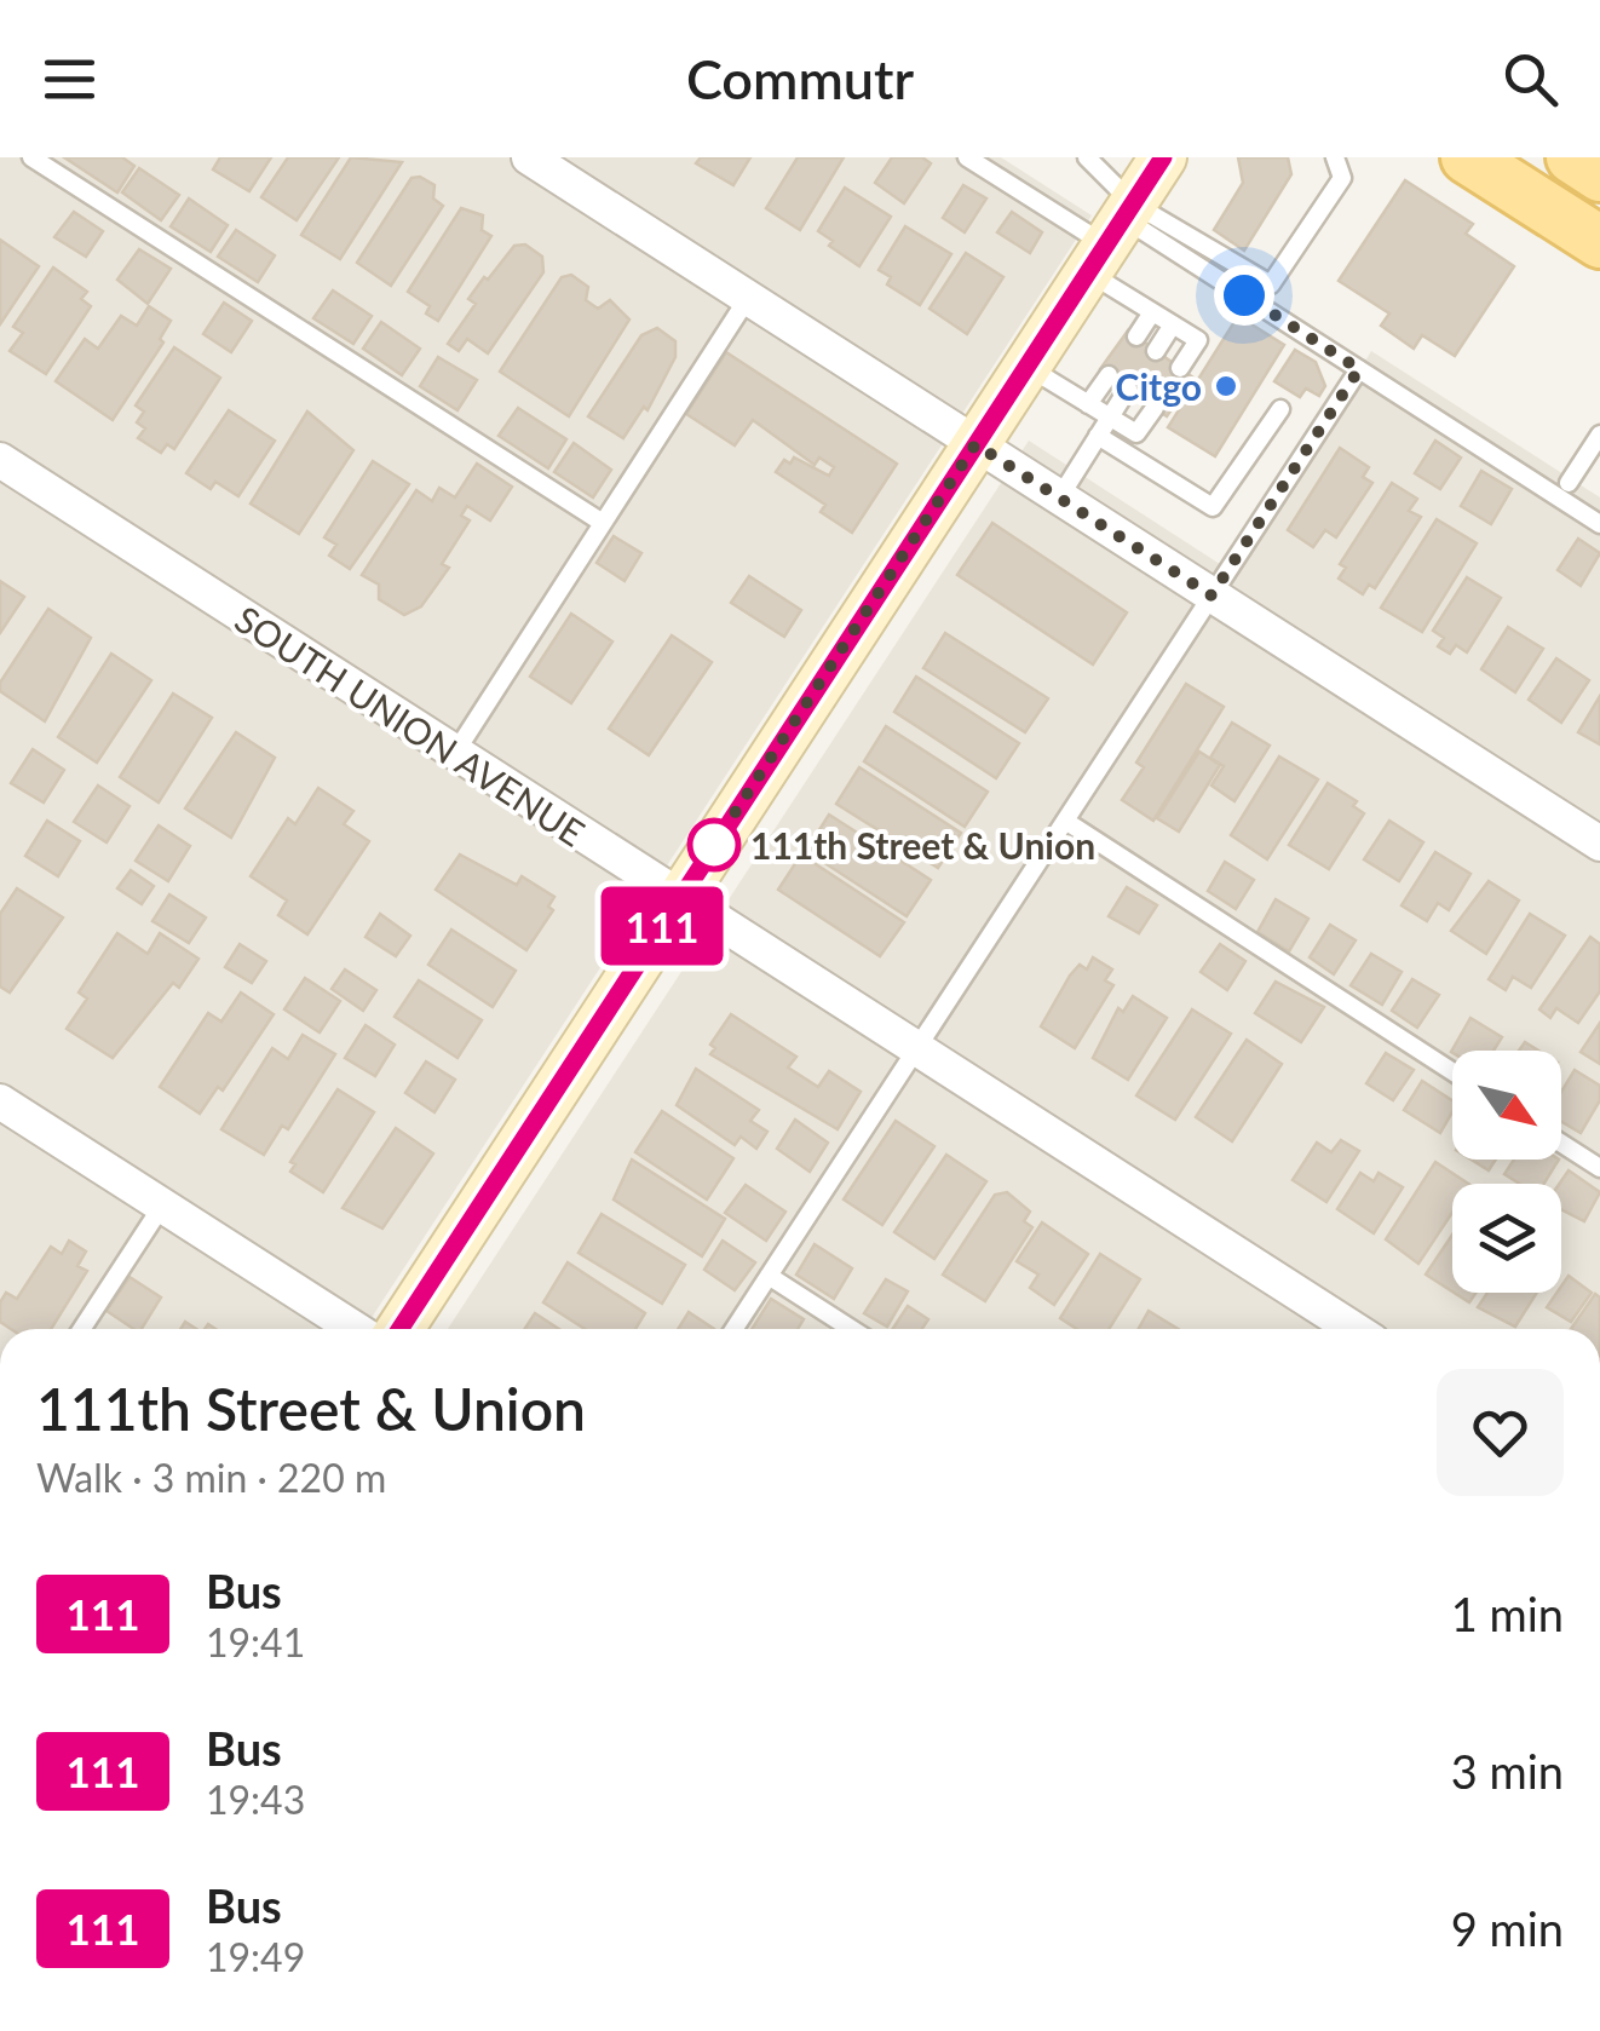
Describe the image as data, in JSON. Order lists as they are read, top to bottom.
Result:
{
  "streets": {
    "street": ["SOUTH UNION AVENUE"]
  },
  "places": ["Citgo", "111th Street & Union"],
  "lines": ["bus line 111"],
  "north": "bottom right",
  "page": {
    "header": "Commutr",
    "on_map": "111",
    "heading": ["111th Street & Union", "Walk · 3 min · 220 m"],
    "list": [
      {
        "mark": "111",
        "name": "Bus",
        "note": "19:41",
        "value": "1 min"
      },
      {
        "mark": "111",
        "name": "Bus",
        "note": "19:43",
        "value": "3 min"
      },
      {
        "mark": "111",
        "name": "Bus",
        "note": "19:49",
        "value": "9 min"
      }
    ]
  }
}
